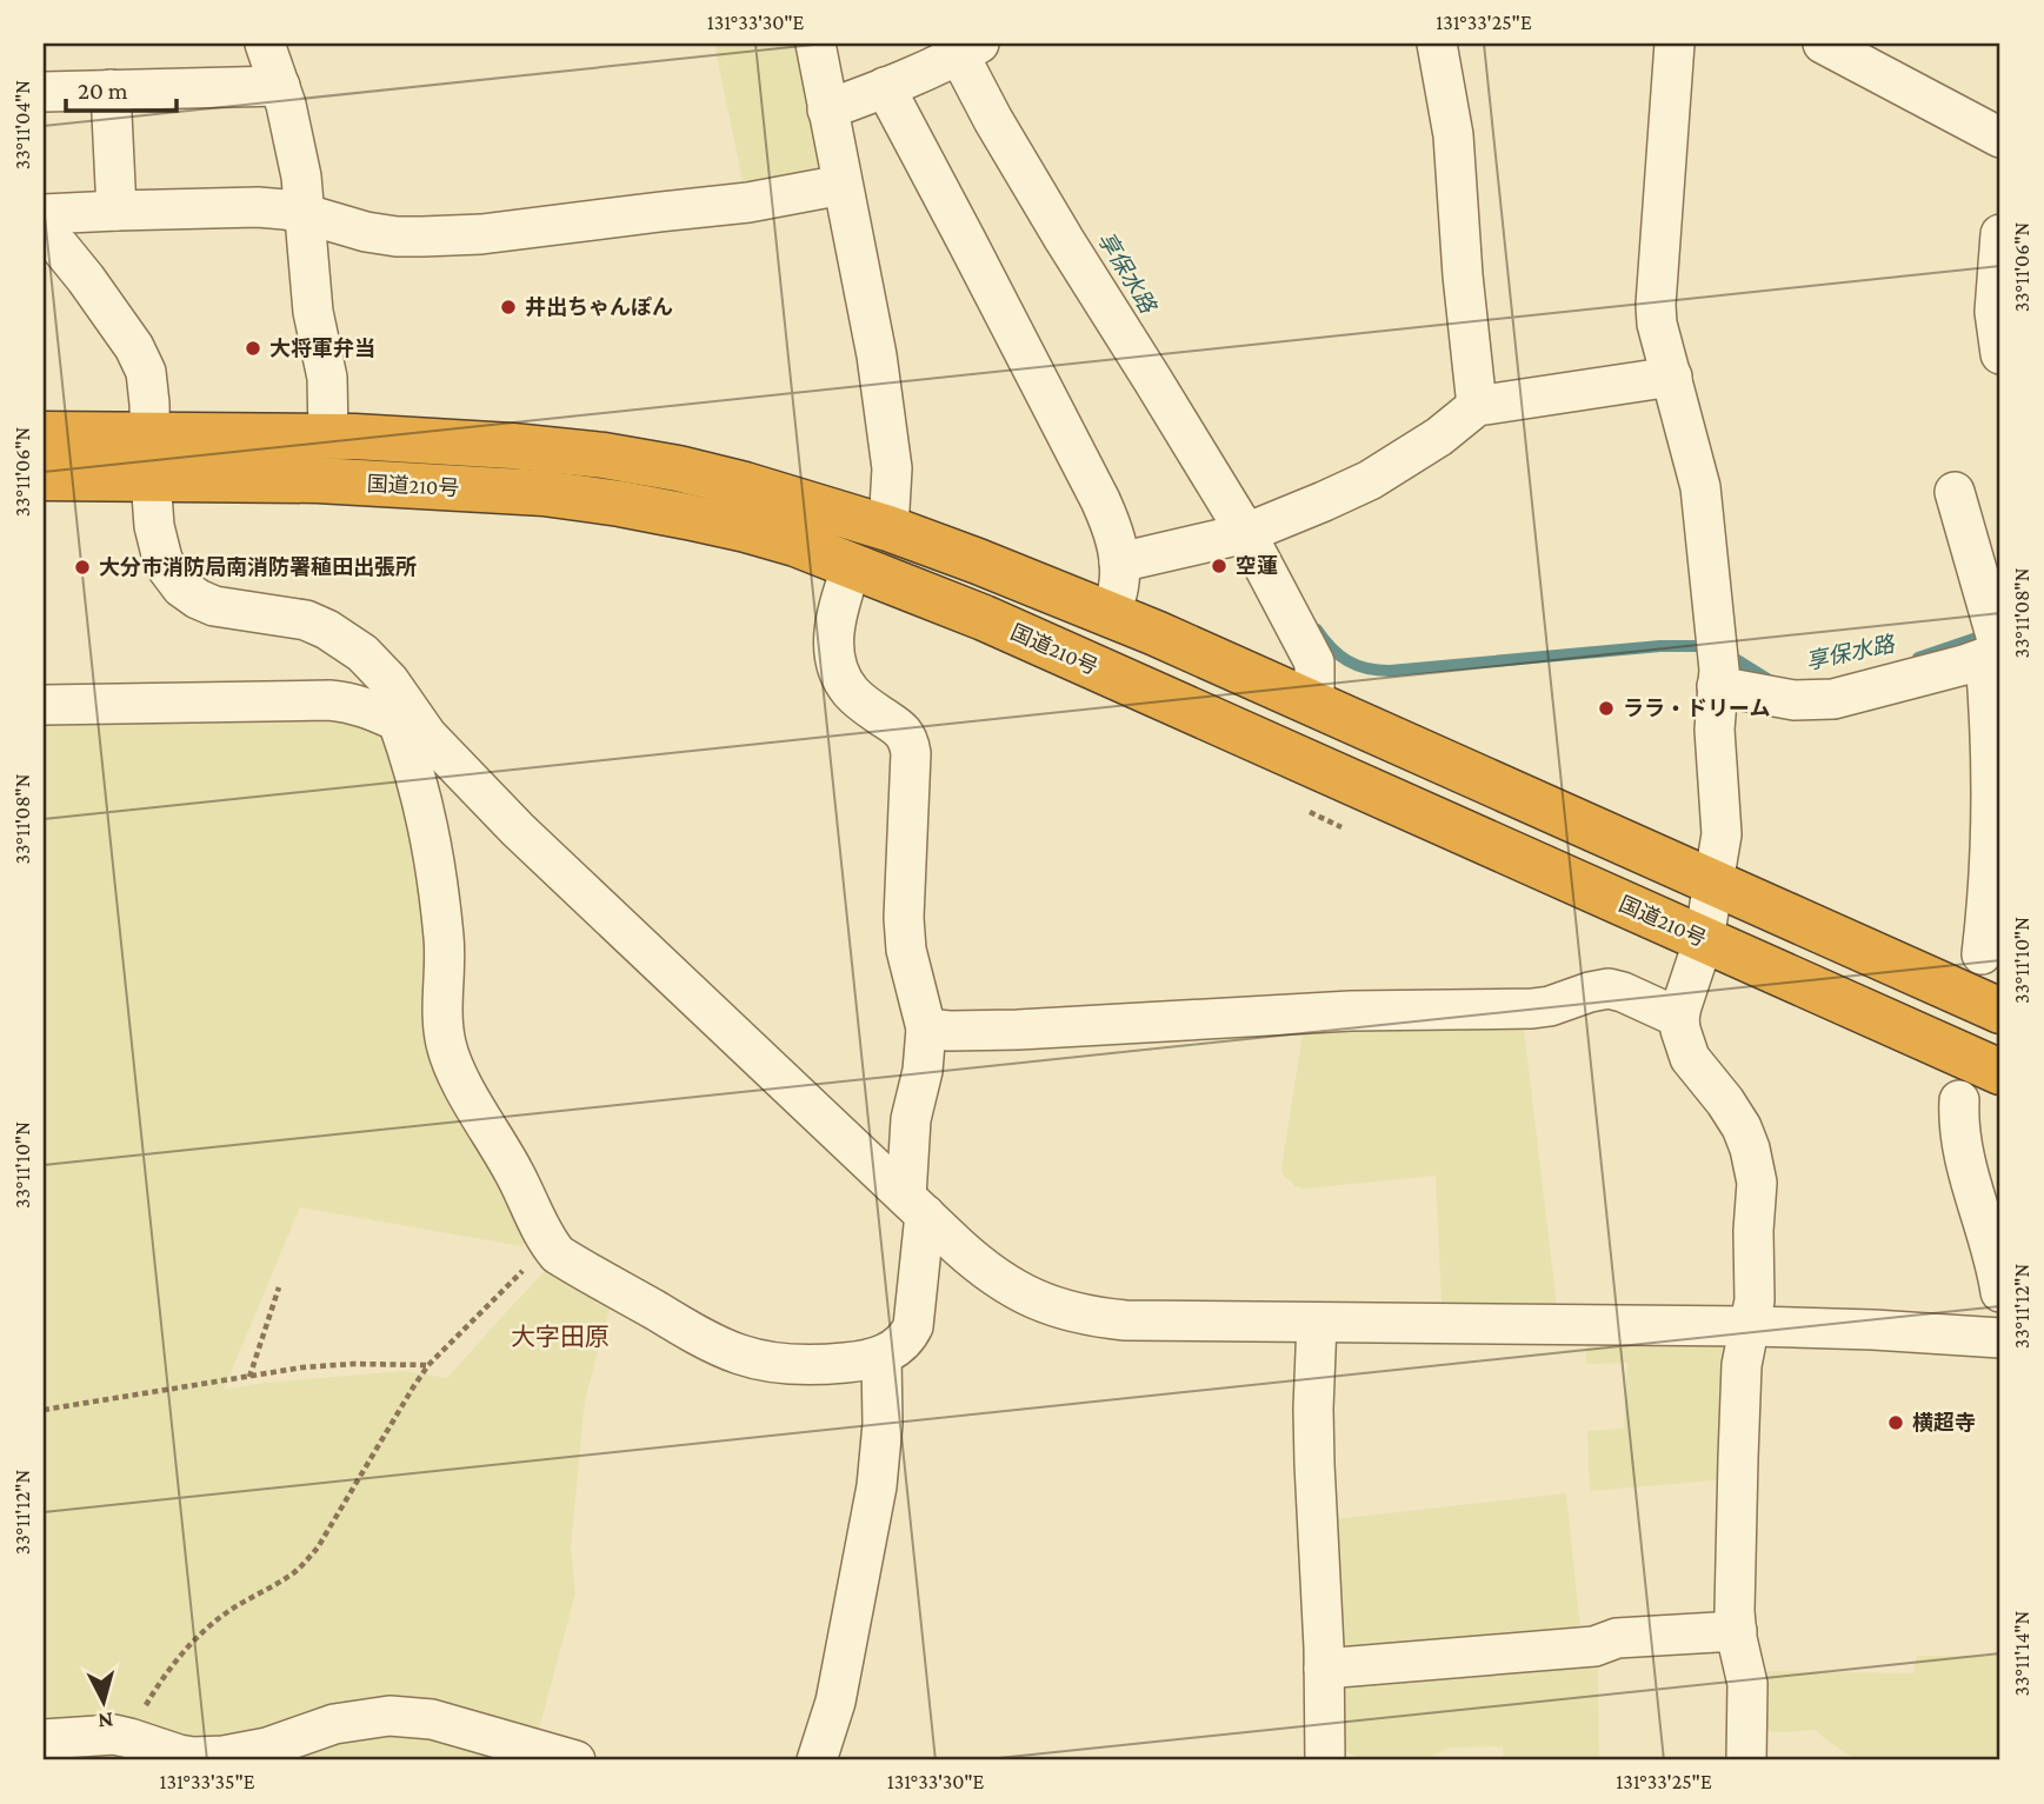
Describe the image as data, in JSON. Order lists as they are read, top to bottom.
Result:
{
  "streets": {
    "highway": ["国道210号"]
  },
  "districts": ["大字田原"],
  "water": ["享保水路"],
  "places": [
    "井出ちゃんぽん",
    "大将軍弁当",
    "空蓮",
    "大分市消防局南消防署稙田出張所",
    "ララ・ドリーム",
    "横超寺"
  ],
  "scale_bar": "20 m",
  "north": "bottom",
  "coordinates": [
    "131°33'30\"E",
    "131°33'25\"E",
    "33°11'04\"N",
    "33°11'06\"N",
    "33°11'08\"N",
    "33°11'10\"N",
    "33°11'12\"N",
    "33°11'14\"N",
    "131°33'35\"E"
  ]
}
